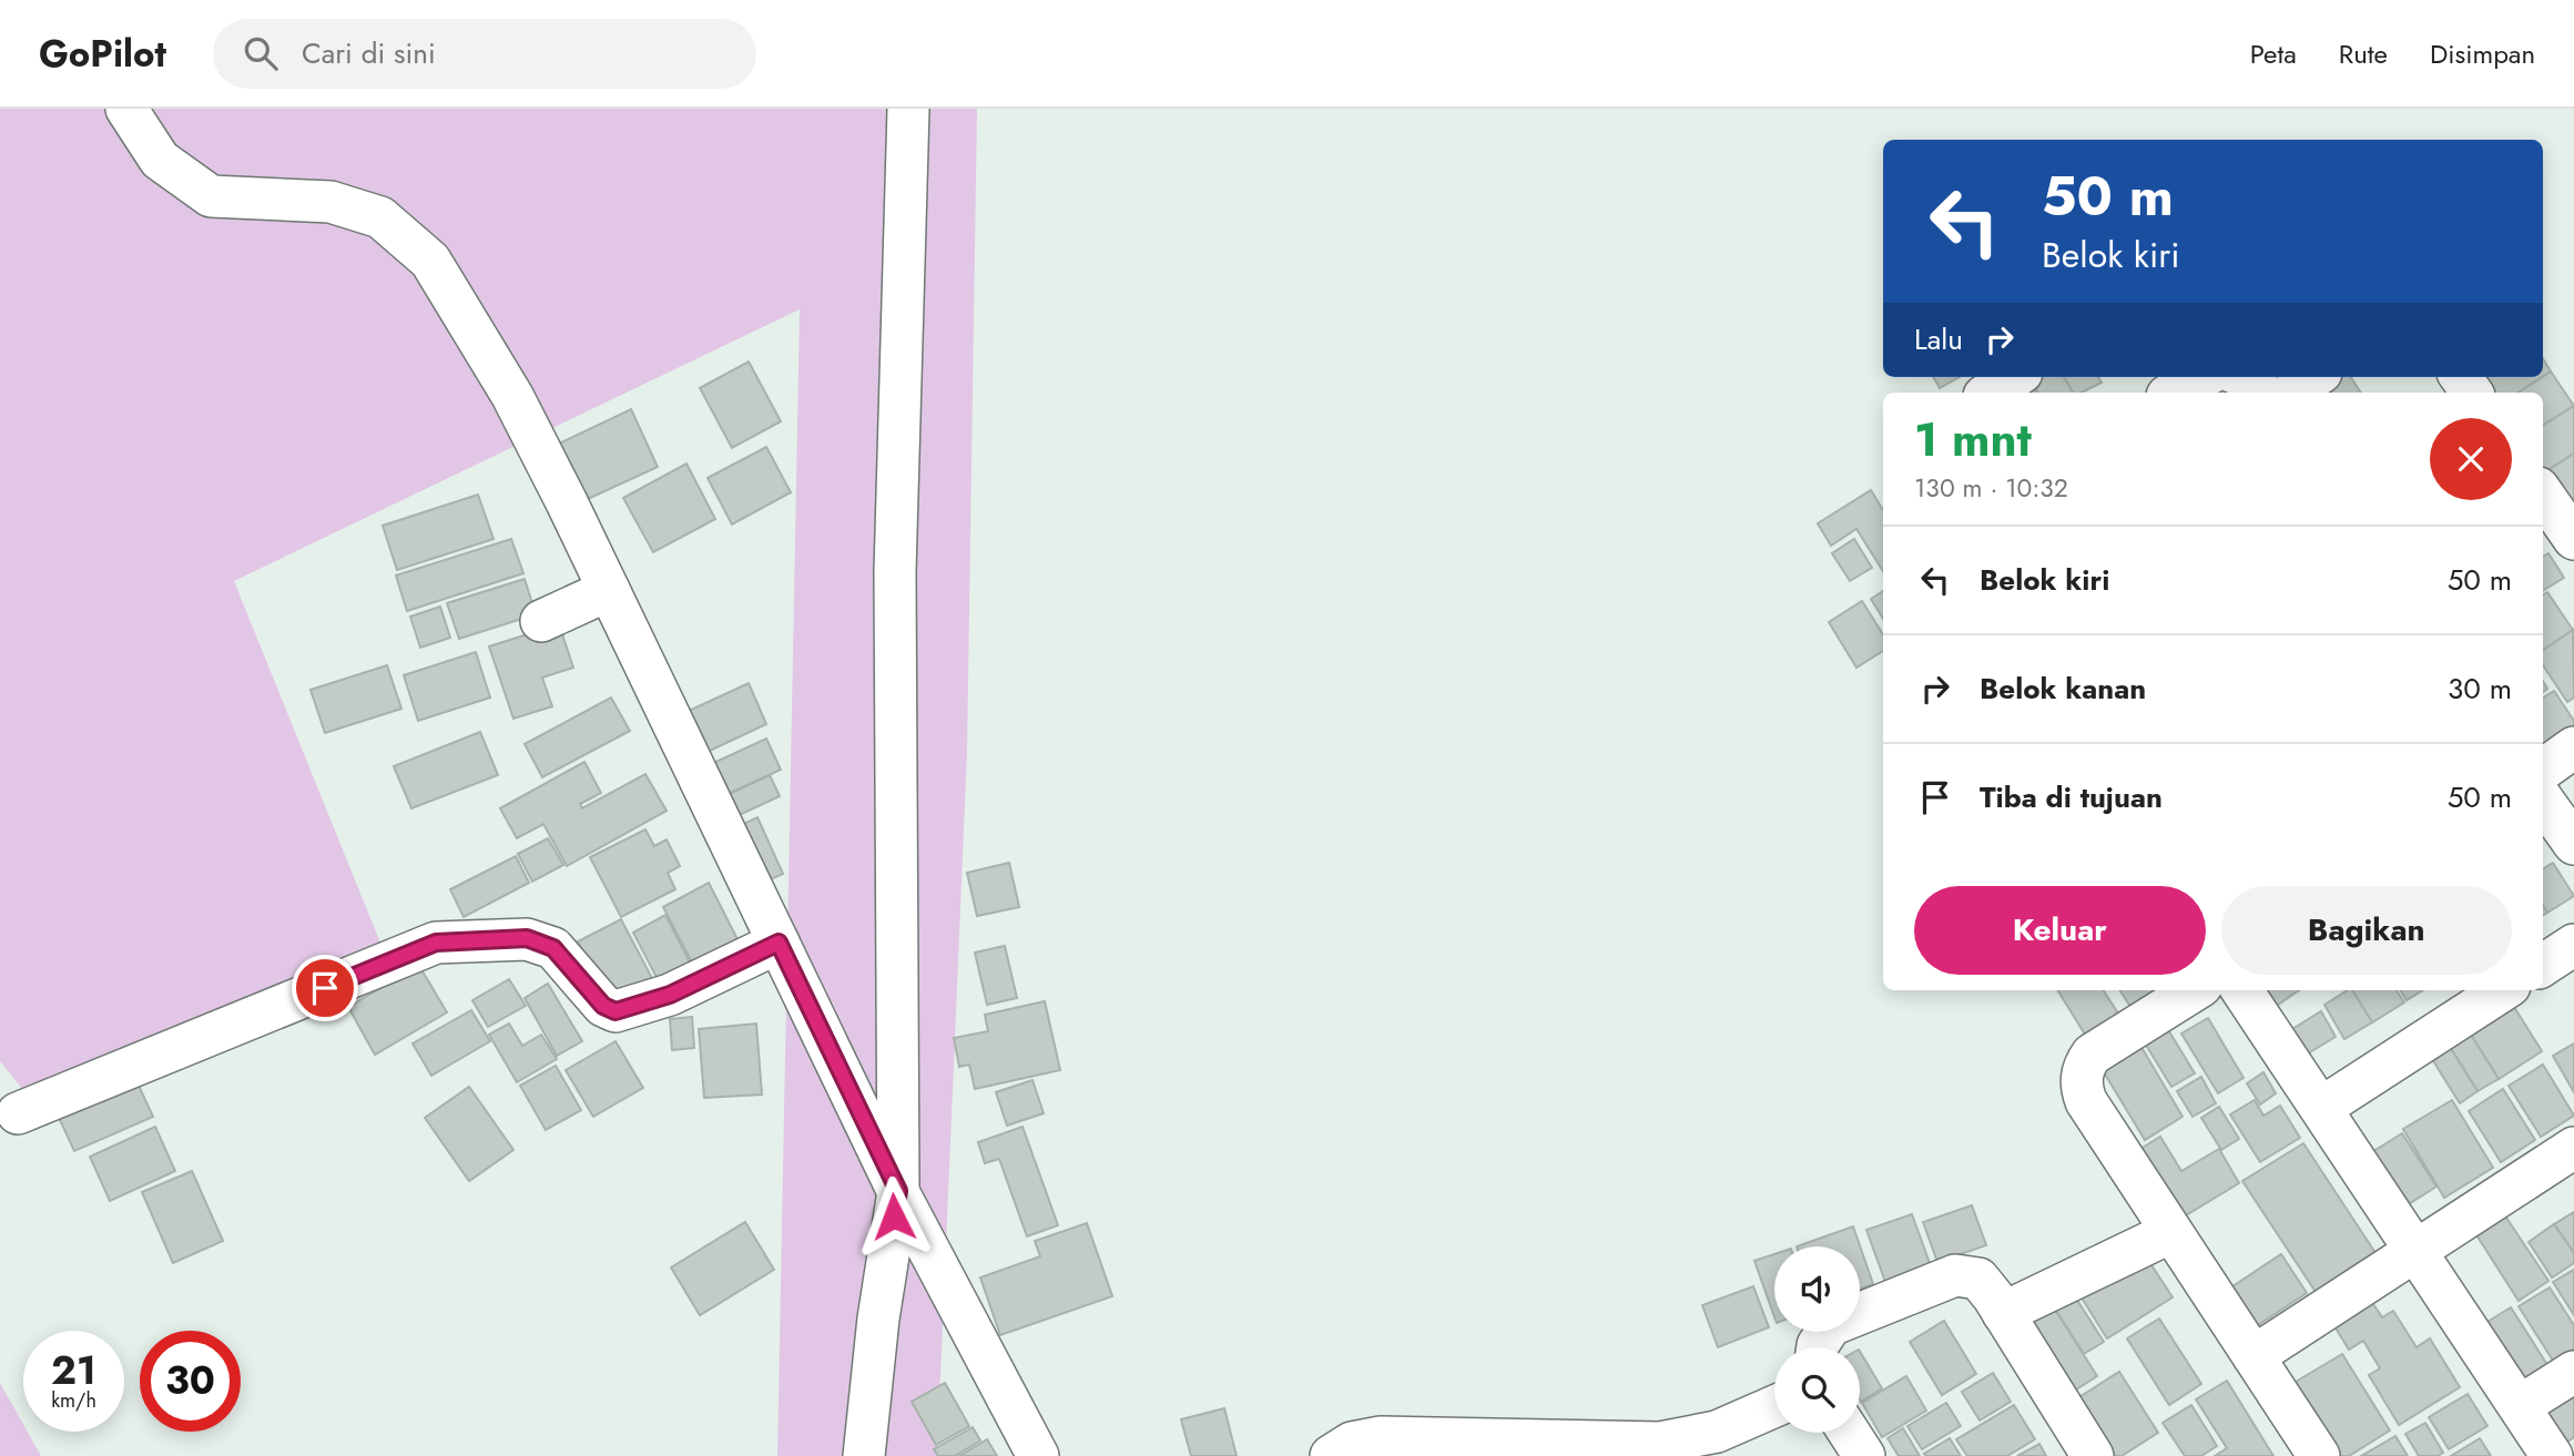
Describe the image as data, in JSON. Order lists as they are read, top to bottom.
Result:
{
  "page": {
    "header": "GoPilot",
    "search": "Cari di sini",
    "nav": ["Peta", "Rute", "Disimpan"],
    "turn": ["50 m", "Belok kiri"],
    "then": "Lalu",
    "heading": ["1 mnt", "130 m · 10:32"],
    "list": [
      {
        "name": "Belok kiri",
        "value": "50 m"
      },
      {
        "name": "Belok kanan",
        "value": "30 m"
      },
      {
        "name": "Tiba di tujuan",
        "value": "50 m"
      }
    ],
    "buttons": ["Keluar", "Bagikan"],
    "speed": "21 km/h",
    "limit": "30"
  }
}
